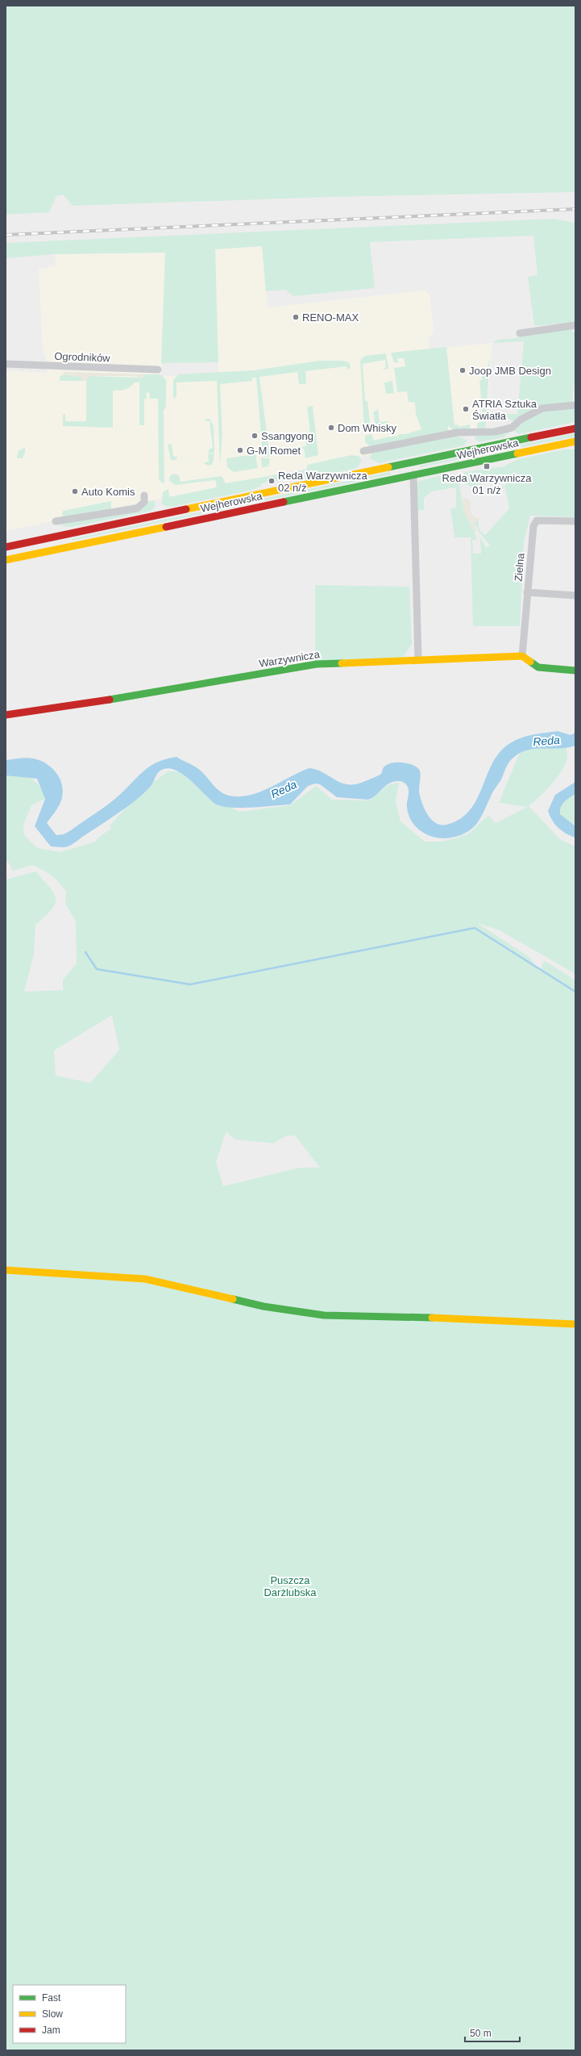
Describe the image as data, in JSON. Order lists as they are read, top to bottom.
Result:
{
  "streets": {
    "main road": ["Wejherowska", "Warzywnicza"],
    "street": ["Ogrodników", "Zielna"]
  },
  "crossings": [
    ["Zielna", "Warzywnicza"]
  ],
  "water": ["Reda"],
  "parks": ["Puszcza Darżlubska"],
  "places": {
    "other": [
      "RENO-MAX",
      "Joop JMB Design",
      "ATRIA Sztuka Światła",
      "Dom Whisky",
      "Ssangyong",
      "G-M Romet",
      "Reda Warzywnicza 02 n/ż",
      "Auto Komis"
    ],
    "transit": ["Reda Warzywnicza 01 n/ż"]
  },
  "legend": ["Fast", "Slow", "Jam"],
  "scale_bar": "50 m"
}
